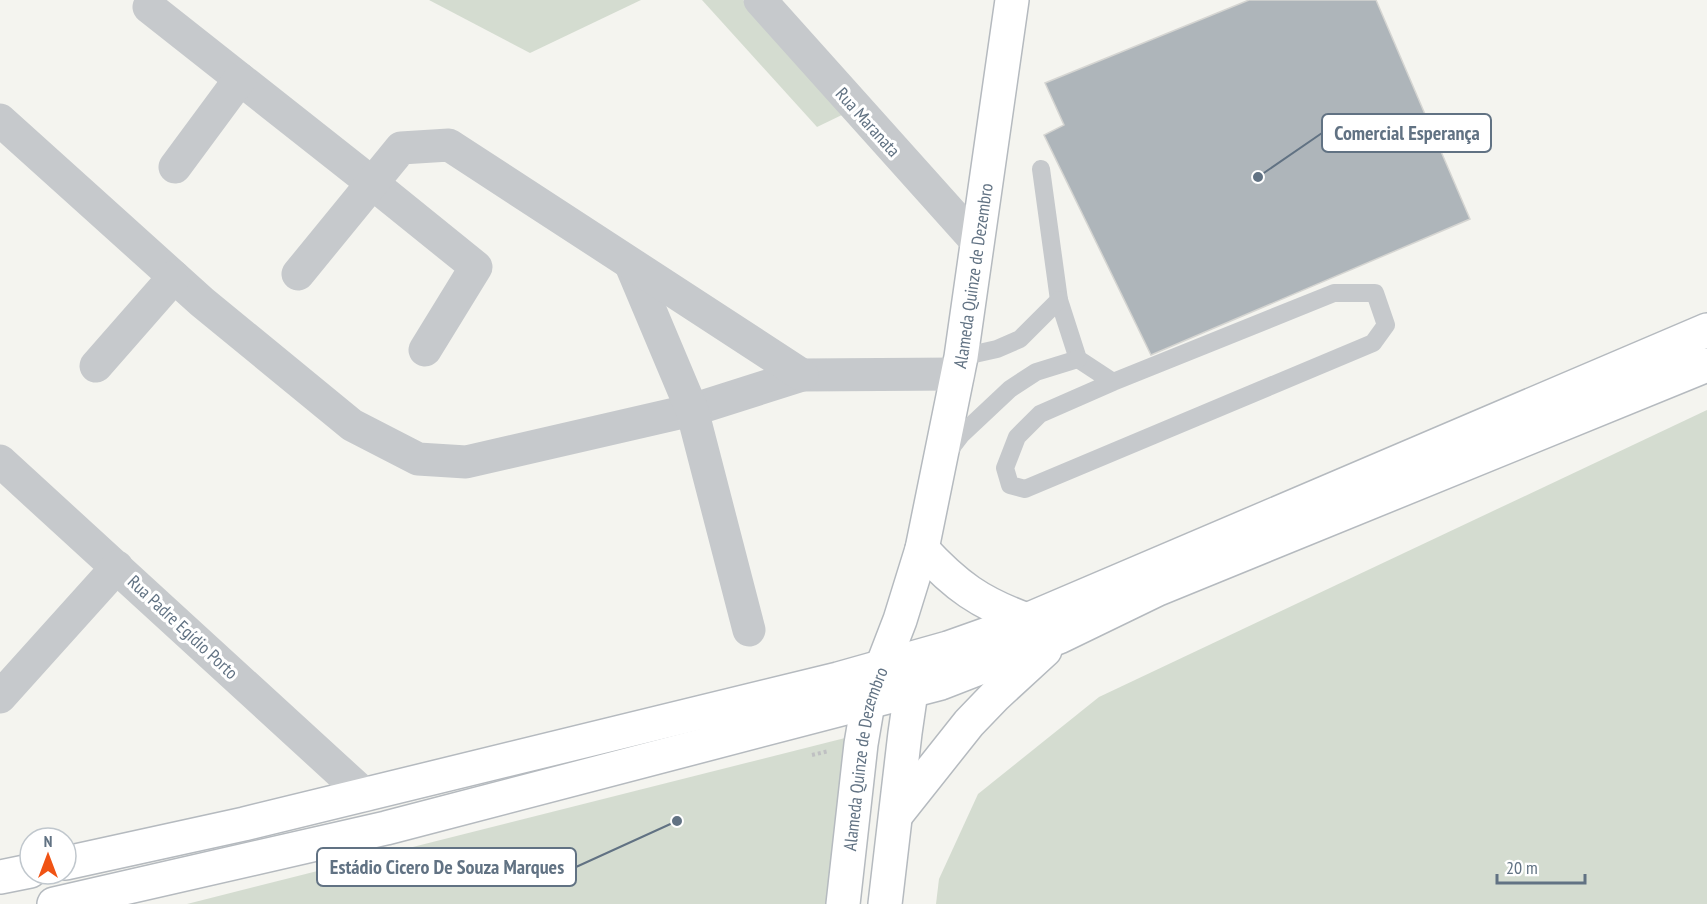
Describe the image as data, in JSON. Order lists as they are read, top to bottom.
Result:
{
  "streets": {
    "main road": ["Alameda Quinze de Dezembro"],
    "street": ["Rua Maranata", "Rua Padre Egídio Porto"]
  },
  "crossings": [
    ["Rua Maranata", "Alameda Quinze de Dezembro"]
  ],
  "places": ["Comercial Esperança", "Estádio Cicero De Souza Marques"],
  "scale_bar": "20 m",
  "north": "top"
}
